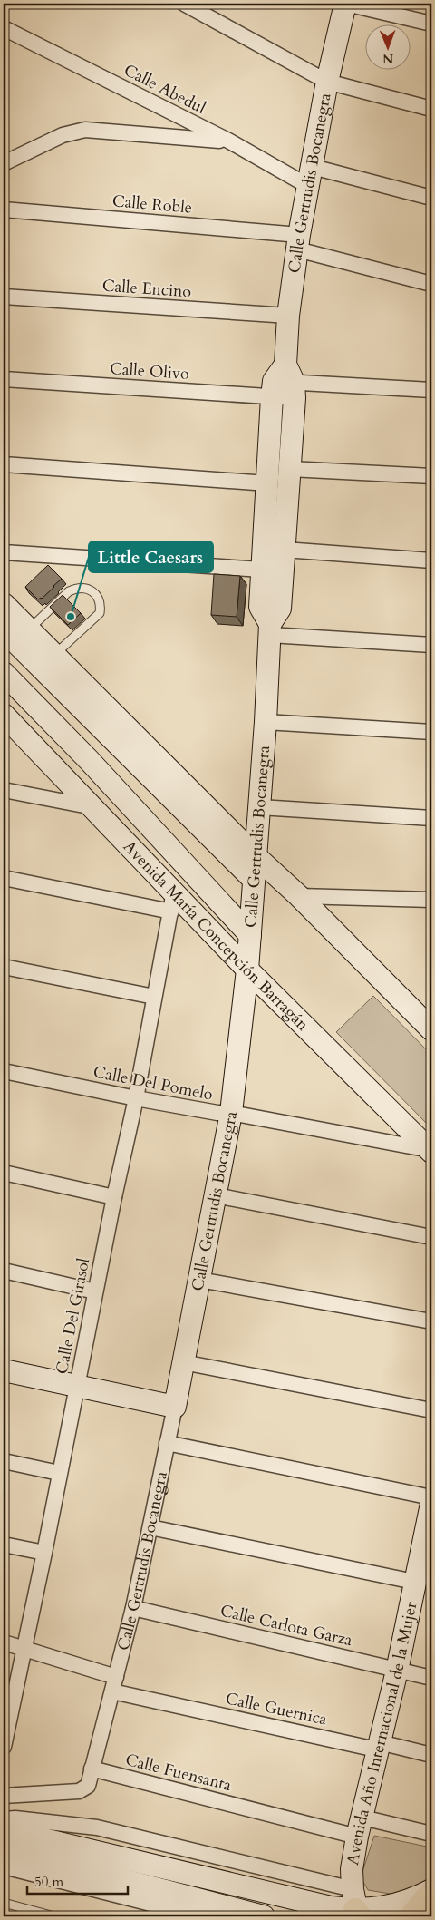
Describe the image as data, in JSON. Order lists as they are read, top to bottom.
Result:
{
  "streets": {
    "street": [
      "Calle Abedul",
      "Calle Gertrudis Bocanegra",
      "Calle Roble",
      "Calle Encino",
      "Calle Olivo",
      "Avenida María Concepción Barragán",
      "Calle Del Pomelo",
      "Calle Del Girasol",
      "Calle Carlota Garza",
      "Calle Guernica",
      "Avenida Año Internacional de la Mujer",
      "Calle Fuensanta"
    ]
  },
  "crossings": [
    ["Calle Abedul", "Calle Gertrudis Bocanegra"],
    ["Calle Gertrudis Bocanegra", "Calle Roble"],
    ["Calle Gertrudis Bocanegra", "Calle Encino"],
    ["Calle Gertrudis Bocanegra", "Calle Olivo"],
    ["Calle Gertrudis Bocanegra", "Avenida María Concepción Barragán"],
    ["Calle Gertrudis Bocanegra", "Calle Del Pomelo"],
    ["Calle Gertrudis Bocanegra", "Calle Carlota Garza"],
    ["Calle Gertrudis Bocanegra", "Calle Guernica"],
    ["Calle Gertrudis Bocanegra", "Calle Fuensanta"],
    ["Avenida María Concepción Barragán", "Calle Del Pomelo"],
    ["Avenida María Concepción Barragán", "Calle Del Girasol"],
    ["Calle Del Pomelo", "Calle Del Girasol"],
    ["Calle Del Girasol", "Calle Guernica"],
    ["Calle Carlota Garza", "Avenida Año Internacional de la Mujer"],
    ["Calle Guernica", "Avenida Año Internacional de la Mujer"],
    ["Avenida Año Internacional de la Mujer", "Calle Fuensanta"]
  ],
  "places": ["Little Caesars"],
  "scale_bar": "50 m",
  "north": "bottom"
}
